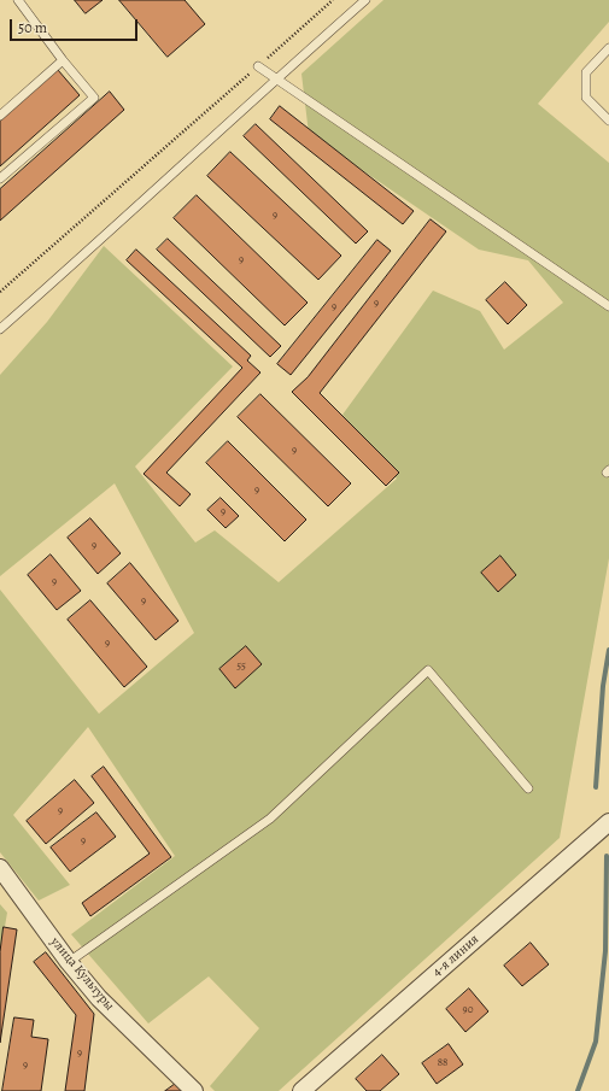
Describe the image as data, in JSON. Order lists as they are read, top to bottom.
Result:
{
  "streets": {
    "street": ["4-я линия", "улица Культуры"]
  },
  "house_numbers": [
    "9",
    "9",
    "9",
    "9",
    "9",
    "9",
    "9",
    "9",
    "9",
    "9",
    "9",
    "55",
    "9",
    "9",
    "90",
    "9",
    "88",
    "9"
  ],
  "scale_bar": "50 m"
}
